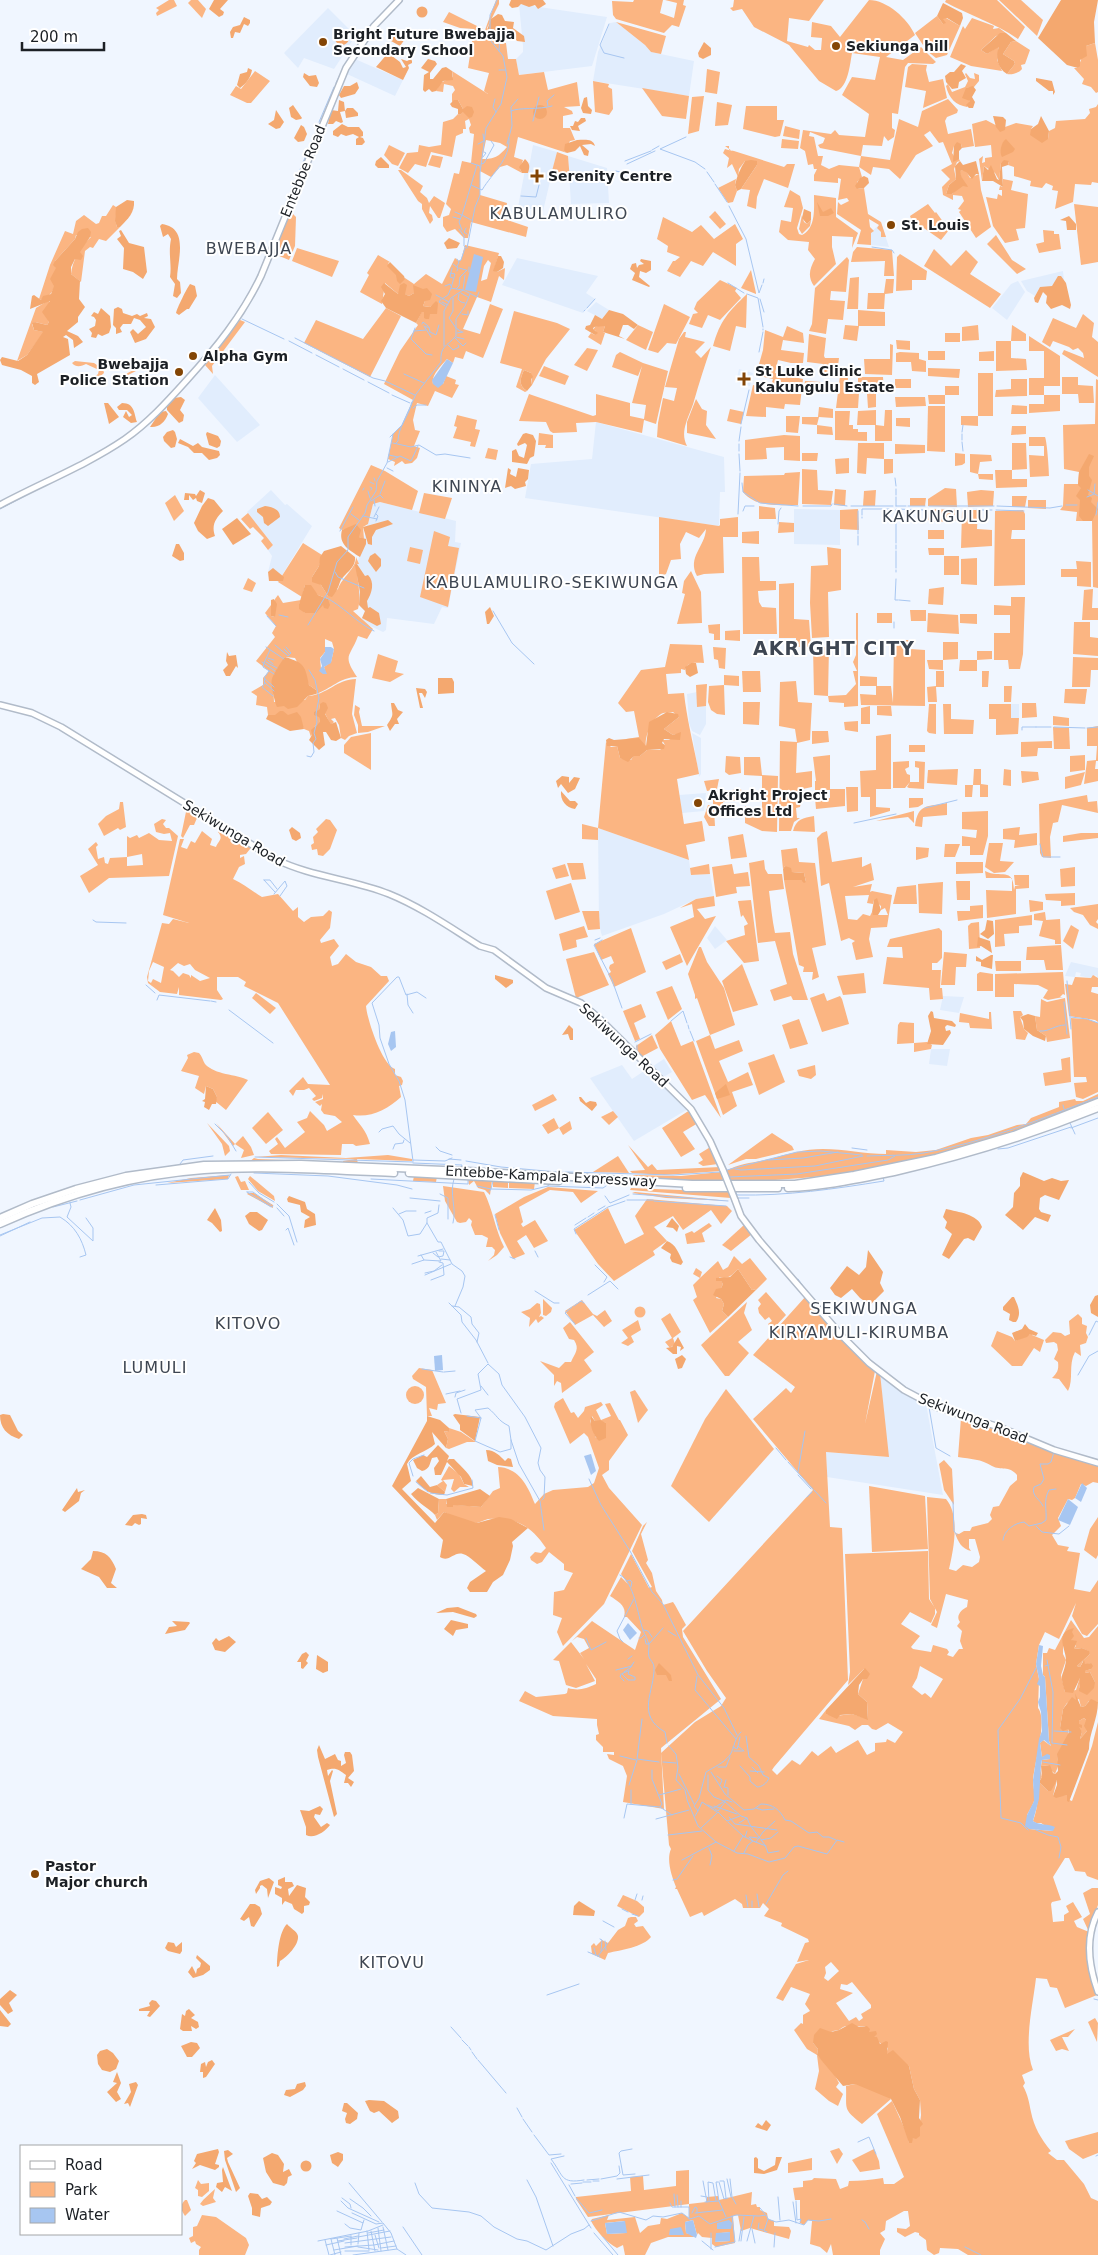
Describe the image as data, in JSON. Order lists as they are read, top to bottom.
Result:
{
  "streets": {
    "highway": ["Entebbe-Kampala Expressway"],
    "main road": ["Entebbe Road", "Sekiwunga Road"]
  },
  "districts": [
    "KABULAMULIRO",
    "BWEBAJJA",
    "KININYA",
    "KAKUNGULU",
    "KABULAMULIRO-SEKIWUNGA",
    "AKRIGHT CITY",
    "SEKIWUNGA",
    "KITOVO",
    "KIRYAMULI-KIRUMBA",
    "LUMULI",
    "KITOVU"
  ],
  "places": {
    "other": [
      "Bright Future Bwebajja Secondary School",
      "Sekiunga hill",
      "St. Louis",
      "Alpha Gym",
      "Bwebajja Police Station",
      "Akright Project Offices Ltd",
      "Pastor Major church"
    ],
    "health": ["Serenity Centre", "St Luke Clinic Kakungulu Estate"]
  },
  "legend": ["Road", "Park", "Water"],
  "scale_bar": "200 m"
}
